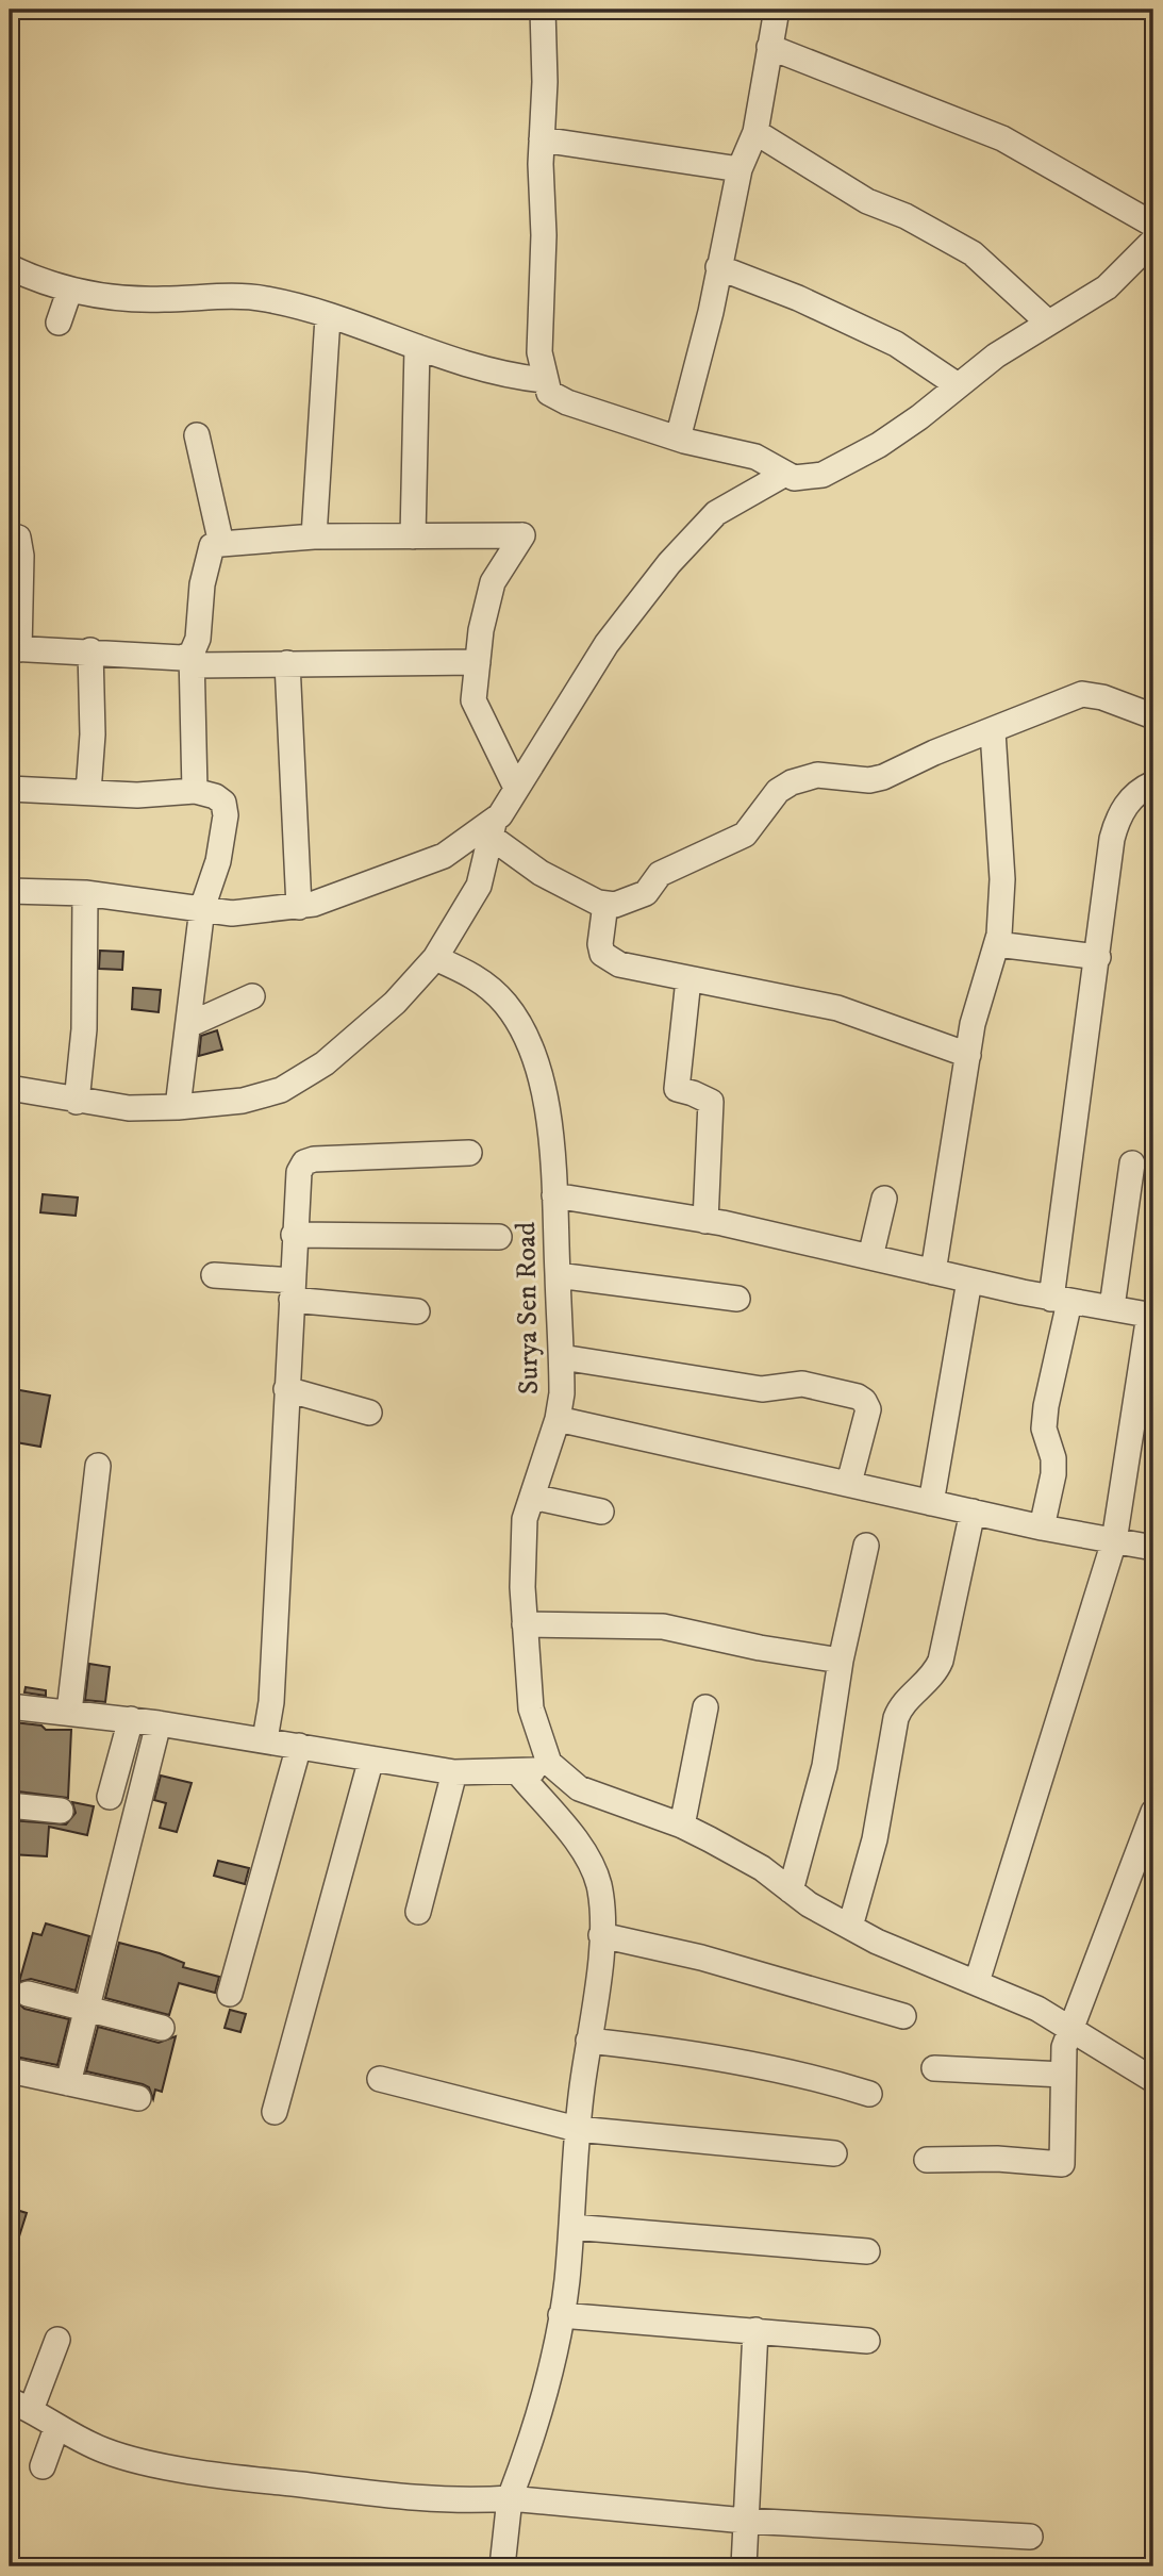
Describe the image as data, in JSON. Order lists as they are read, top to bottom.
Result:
{
  "streets": {
    "street": ["Surya Sen Road"]
  }
}
